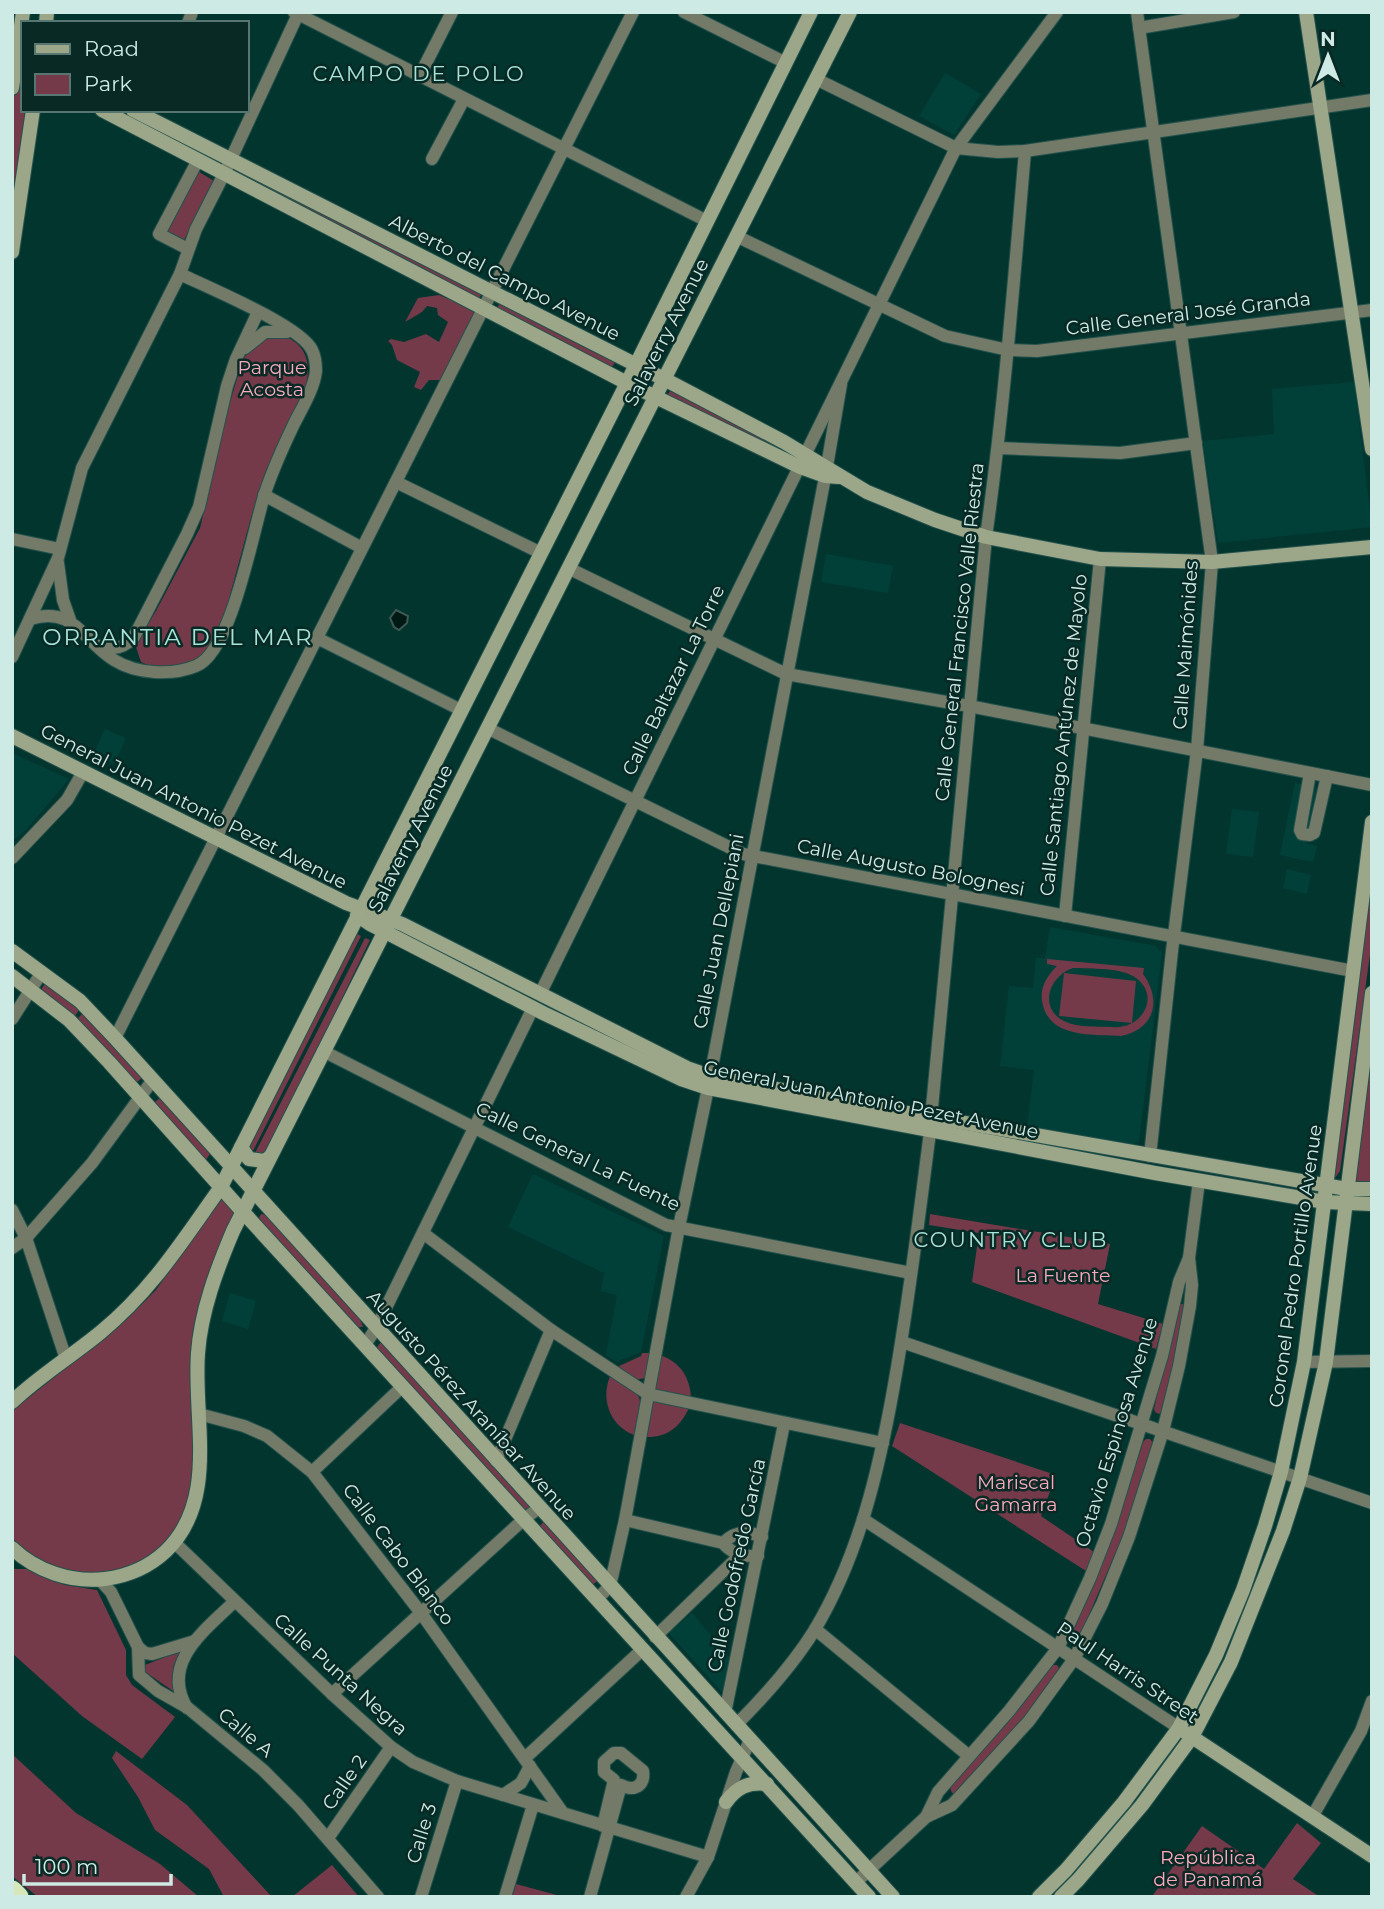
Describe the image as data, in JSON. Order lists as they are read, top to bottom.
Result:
{
  "streets": {
    "main road": [
      "Alberto del Campo Avenue",
      "Salaverry Avenue",
      "General Juan Antonio Pezet Avenue",
      "Coronel Pedro Portillo Avenue",
      "Augusto Pérez Araníbar Avenue",
      "Paul Harris Street"
    ],
    "street": [
      "Calle General José Granda",
      "Calle General Francisco Valle Riestra",
      "Calle Maimónides",
      "Calle Baltazar La Torre",
      "Calle Santiago Antúnez de Mayolo",
      "Calle Augusto Bolognesi",
      "Calle Juan Dellepiani",
      "Calle General La Fuente",
      "Octavio Espinosa Avenue",
      "Calle Cabo Blanco",
      "Calle Godofredo García",
      "Calle Punta Negra",
      "Calle A",
      "Calle 2",
      "Calle 3"
    ]
  },
  "crossings": [
    ["Alberto del Campo Avenue", "Salaverry Avenue"],
    ["Alberto del Campo Avenue", "Calle General Francisco Valle Riestra"],
    ["Alberto del Campo Avenue", "Calle Maimónides"],
    ["Alberto del Campo Avenue", "Calle Baltazar La Torre"],
    ["Alberto del Campo Avenue", "Calle Santiago Antúnez de Mayolo"],
    ["Alberto del Campo Avenue", "Calle Juan Dellepiani"],
    ["Calle General José Granda", "Salaverry Avenue"],
    ["Calle General José Granda", "Calle General Francisco Valle Riestra"],
    ["Calle General José Granda", "Calle Maimónides"],
    ["Calle General José Granda", "Calle Baltazar La Torre"],
    ["Salaverry Avenue", "General Juan Antonio Pezet Avenue"],
    ["Salaverry Avenue", "Calle Augusto Bolognesi"],
    ["Salaverry Avenue", "Calle General La Fuente"],
    ["Salaverry Avenue", "Augusto Pérez Araníbar Avenue"],
    ["Salaverry Avenue", "Calle Cabo Blanco"],
    ["Salaverry Avenue", "Calle Punta Negra"],
    ["Salaverry Avenue", "Calle A"],
    ["Calle General Francisco Valle Riestra", "General Juan Antonio Pezet Avenue"],
    ["Calle General Francisco Valle Riestra", "Calle Augusto Bolognesi"],
    ["Calle General Francisco Valle Riestra", "Calle General La Fuente"],
    ["Calle General Francisco Valle Riestra", "Augusto Pérez Araníbar Avenue"],
    ["Calle General Francisco Valle Riestra", "Paul Harris Street"],
    ["Calle Maimónides", "General Juan Antonio Pezet Avenue"],
    ["Calle Maimónides", "Calle Augusto Bolognesi"],
    ["Calle Baltazar La Torre", "General Juan Antonio Pezet Avenue"],
    ["Calle Baltazar La Torre", "Calle Augusto Bolognesi"],
    ["Calle Baltazar La Torre", "Calle Juan Dellepiani"],
    ["Calle Santiago Antúnez de Mayolo", "Calle Augusto Bolognesi"],
    ["General Juan Antonio Pezet Avenue", "Calle Juan Dellepiani"],
    ["General Juan Antonio Pezet Avenue", "Coronel Pedro Portillo Avenue"],
    ["General Juan Antonio Pezet Avenue", "Octavio Espinosa Avenue"],
    ["Calle Augusto Bolognesi", "Calle Juan Dellepiani"],
    ["Calle Augusto Bolognesi", "Coronel Pedro Portillo Avenue"],
    ["Calle Juan Dellepiani", "Calle General La Fuente"],
    ["Calle Juan Dellepiani", "Augusto Pérez Araníbar Avenue"],
    ["Coronel Pedro Portillo Avenue", "Paul Harris Street"],
    ["Augusto Pérez Araníbar Avenue", "Octavio Espinosa Avenue"],
    ["Augusto Pérez Araníbar Avenue", "Calle Godofredo García"],
    ["Octavio Espinosa Avenue", "Paul Harris Street"],
    ["Calle Cabo Blanco", "Calle Punta Negra"],
    ["Calle Punta Negra", "Calle 2"],
    ["Calle Punta Negra", "Calle 3"],
    ["Calle A", "Calle 2"]
  ],
  "districts": ["CAMPO DE POLO", "ORRANTIA DEL MAR", "COUNTRY CLUB"],
  "parks": [
    "Parque Acosta",
    "La Fuente",
    "Mariscal Gamarra",
    "República de Panamá"
  ],
  "legend": ["Road", "Park"],
  "scale_bar": "100 m",
  "north": "top"
}
